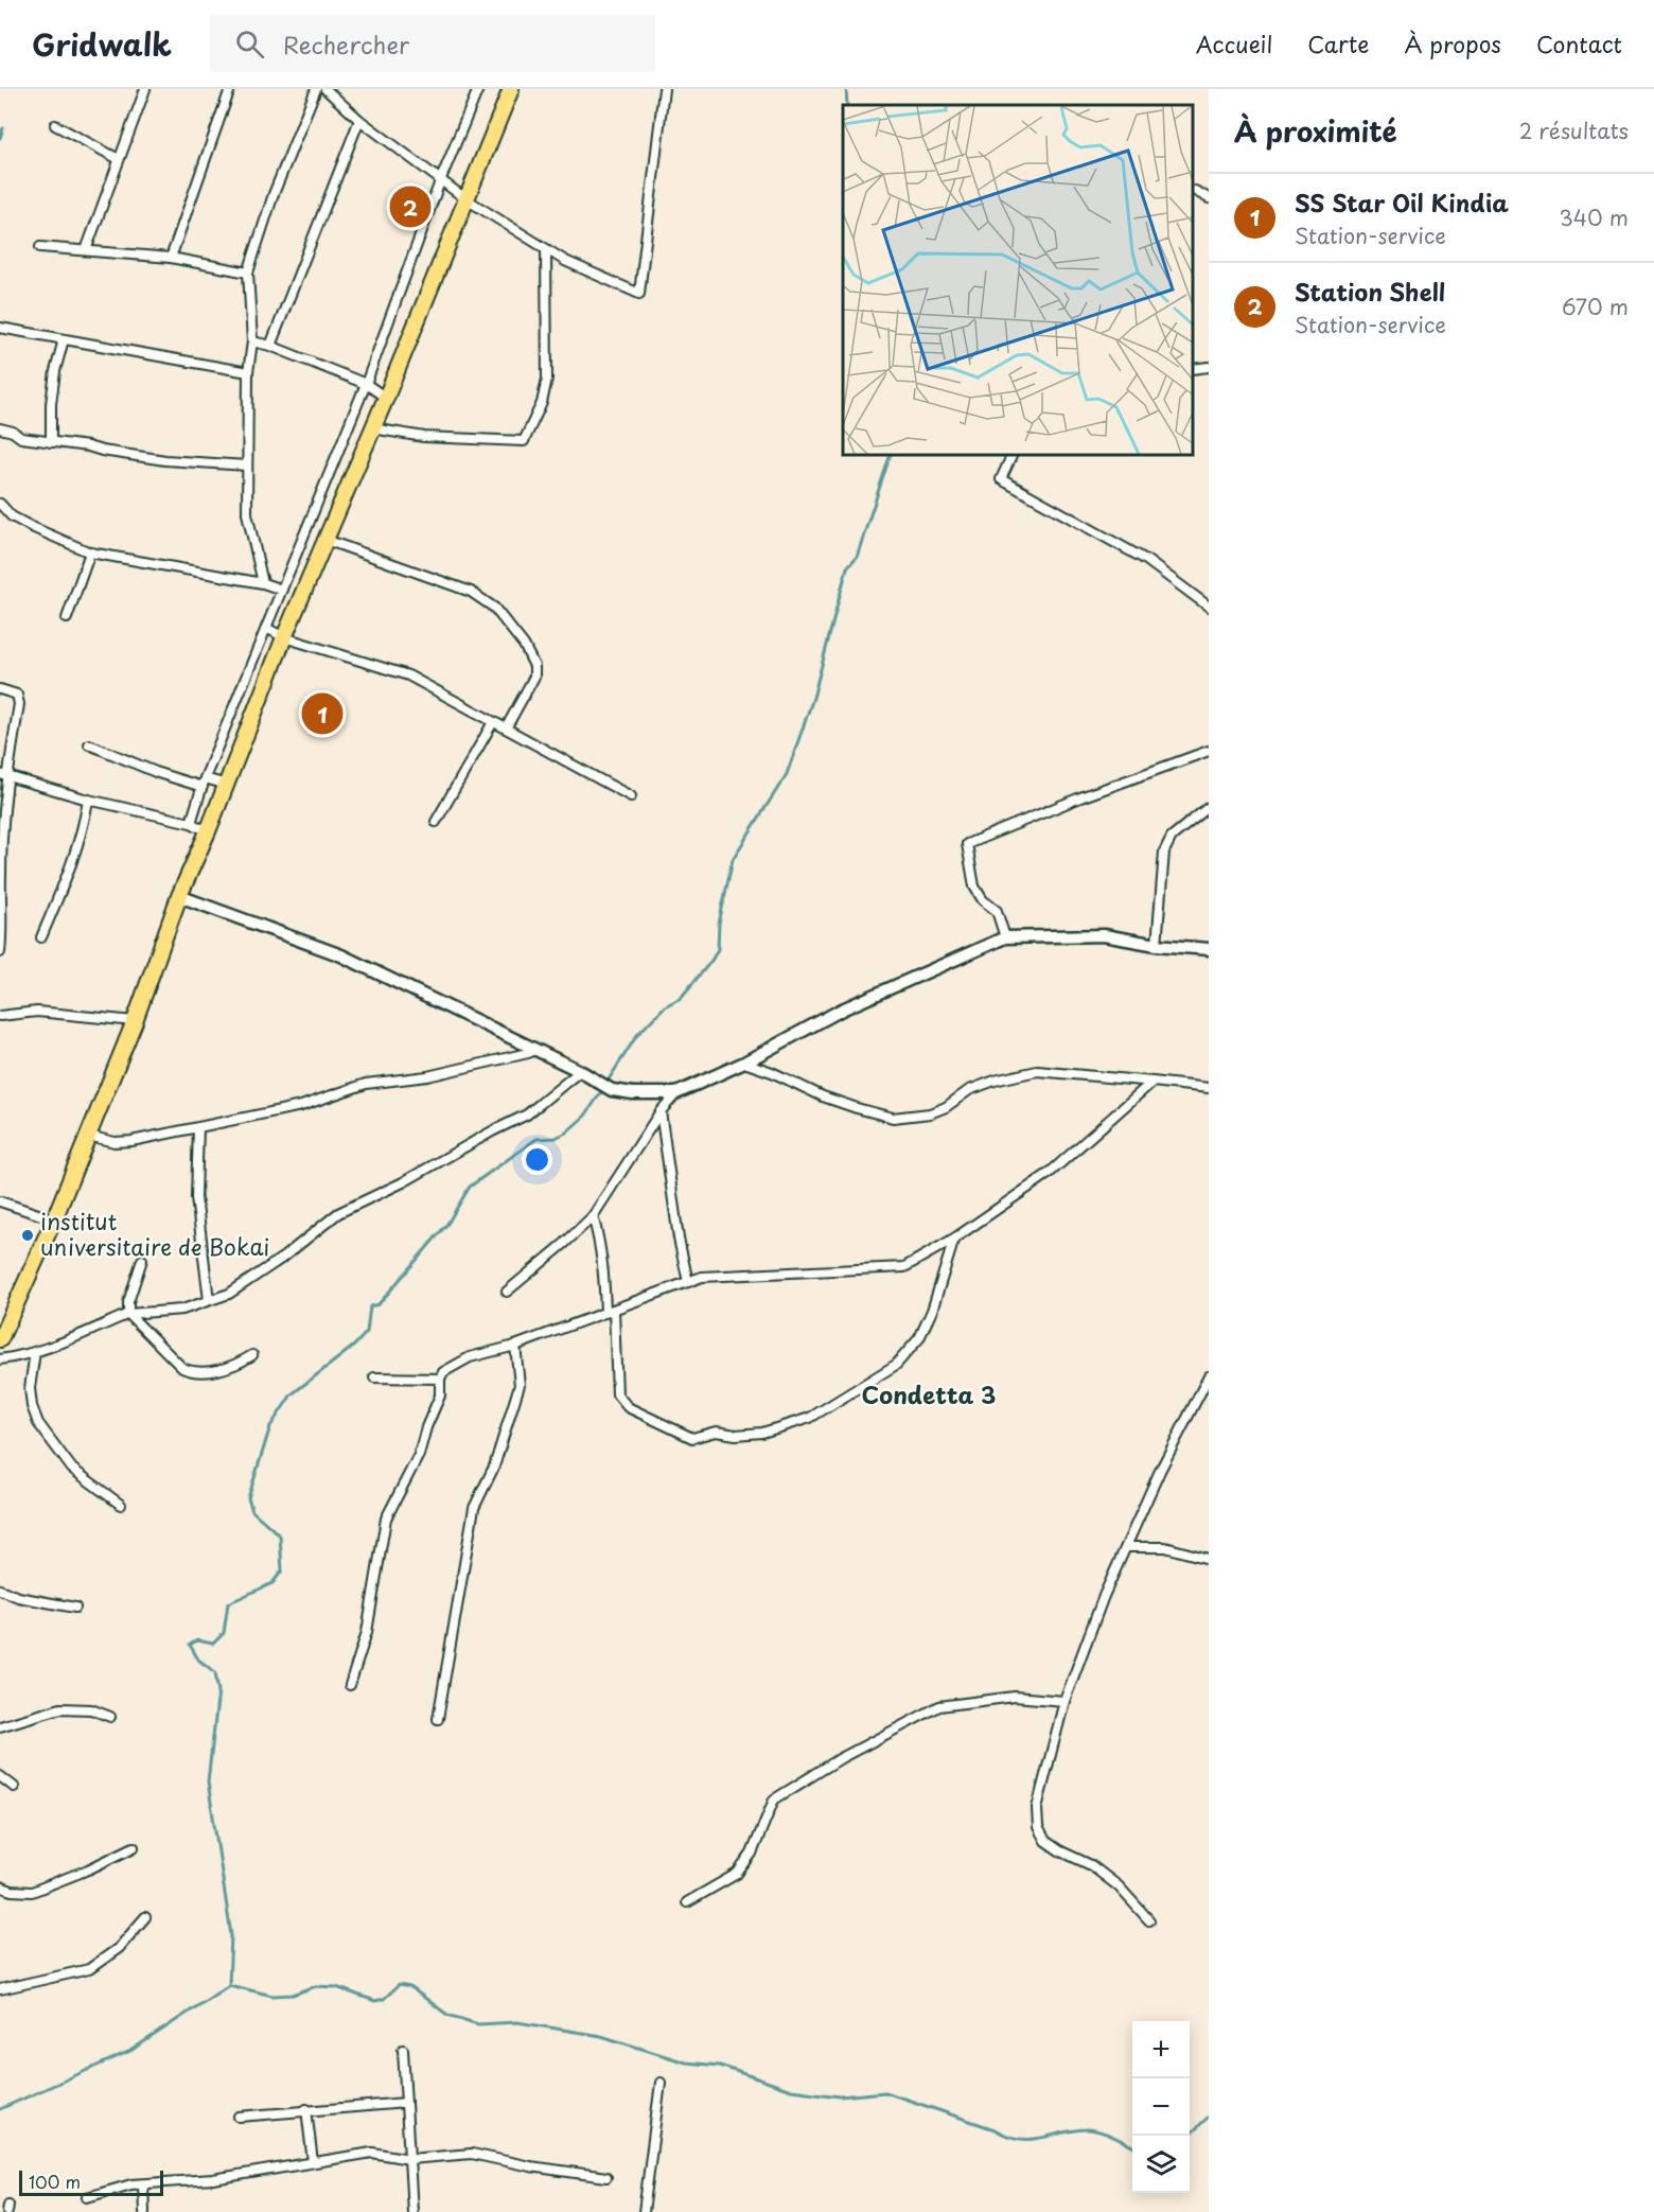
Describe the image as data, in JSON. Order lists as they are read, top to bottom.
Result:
{
  "districts": ["Сondetta 3"],
  "places": ["institut universitaire de Bokai"],
  "scale_bar": "100 m",
  "page": {
    "header": "Gridwalk",
    "search": "Rechercher",
    "nav": [
      "Accueil",
      "Carte",
      "À propos",
      "Contact"
    ],
    "heading": ["À proximité", "2 résultats"],
    "list": [
      {
        "mark": "1",
        "name": "SS Star Oil Kindia",
        "note": "Station-service",
        "value": "340 m"
      },
      {
        "mark": "2",
        "name": "Station Shell",
        "note": "Station-service",
        "value": "670 m"
      }
    ],
    "pins": ["2", "1"],
    "map_buttons": ["+", "−"],
    "scale": "100 m"
  }
}
